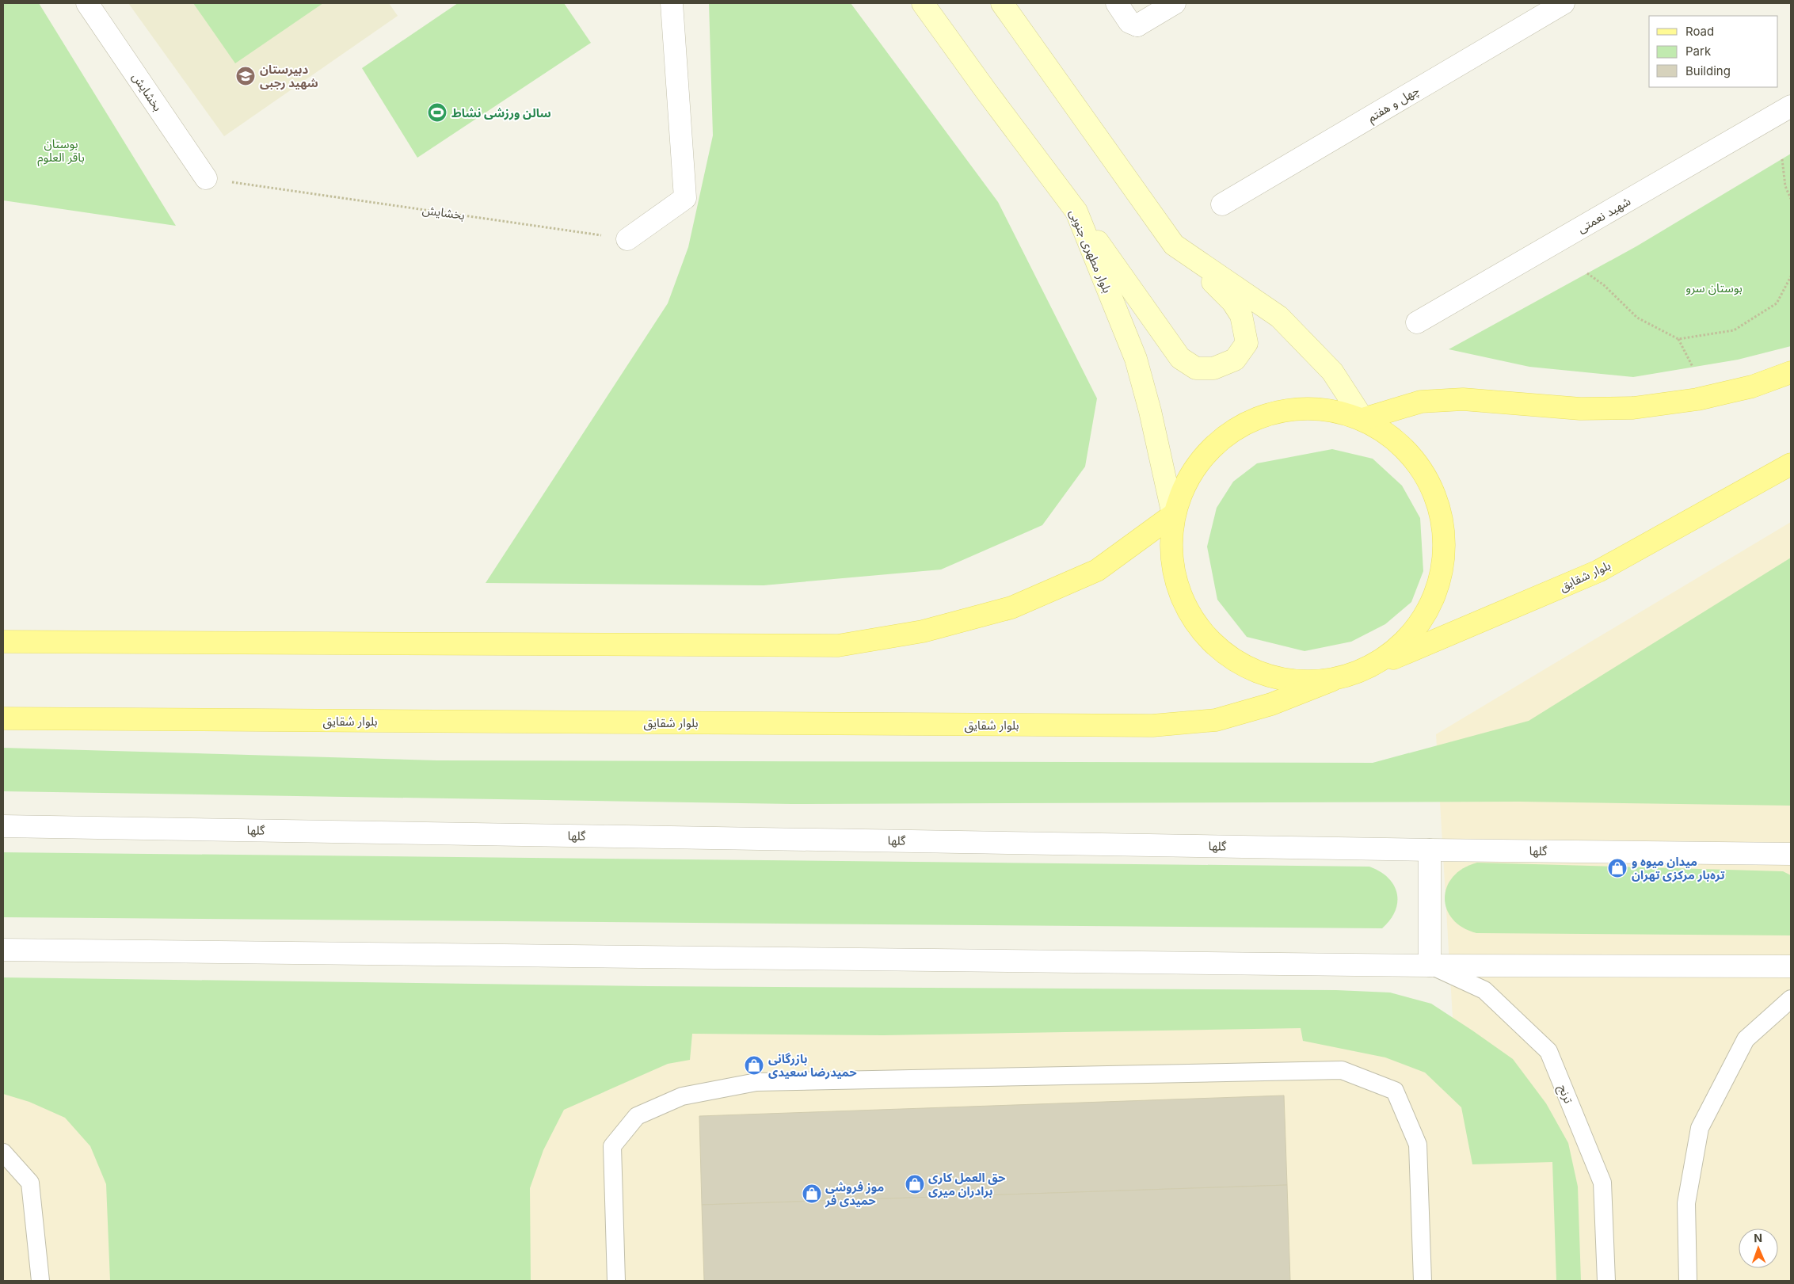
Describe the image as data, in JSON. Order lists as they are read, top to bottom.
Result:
{
  "streets": {
    "main road": ["بلوار مطهری جنوبی", "بلوار شقایق"],
    "street": [
      "بخشایش",
      "چهل و هفتم",
      "شهید نعمتی",
      "گلها"
    ],
    "lane": ["ترنج"]
  },
  "parks": ["بوستان باقر العلوم", "بوستان سرو"],
  "places": {
    "school or university": ["دبیرستان شهید رجبی"],
    "sports": ["سالن ورزشی نشاط"],
    "shop": [
      "میدان میوه و تره‌بار مرکزی تهران",
      "بازرگانی حمیدرضا سعیدی",
      "حق العمل کاری برادران میری",
      "موز فروشی حمیدی فر"
    ]
  },
  "legend": ["Road", "Park", "Building"],
  "north": "top"
}
